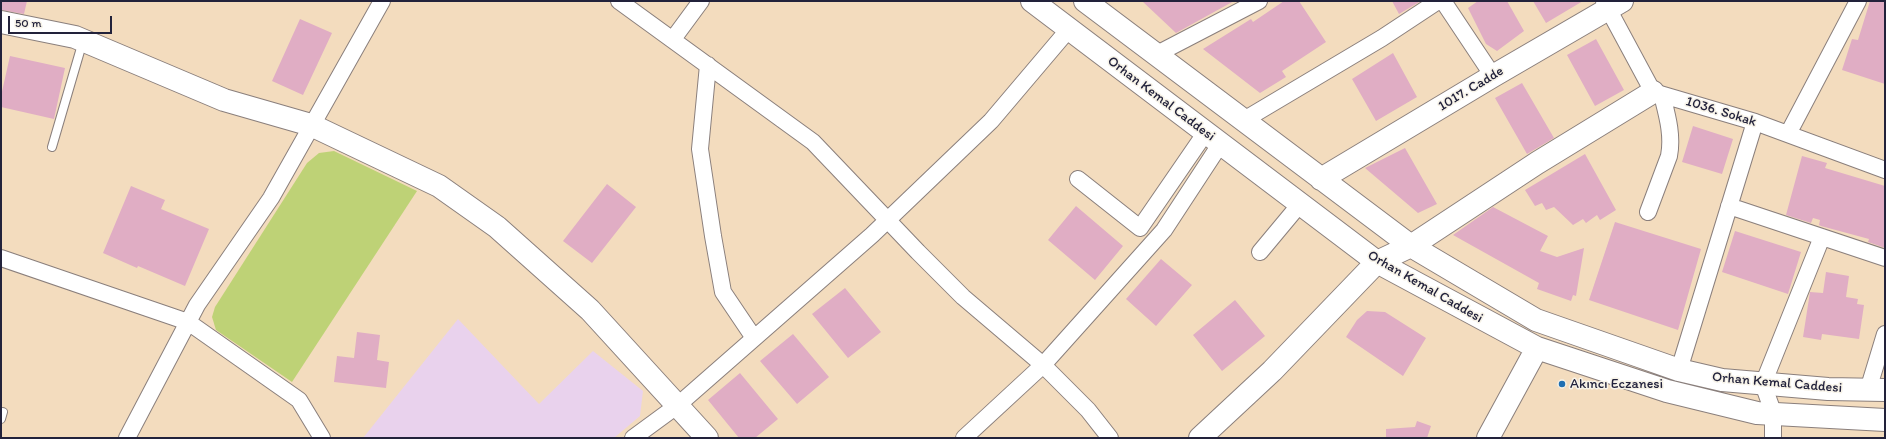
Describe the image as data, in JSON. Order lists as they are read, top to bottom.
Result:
{
  "streets": {
    "main road": ["1017. Cadde", "Orhan Kemal Caddesi"],
    "street": ["1036. Sokak"]
  },
  "crossings": [
    ["1017. Cadde", "Orhan Kemal Caddesi"]
  ],
  "places": ["Akıncı Eczanesi"],
  "scale_bar": "50 m"
}
